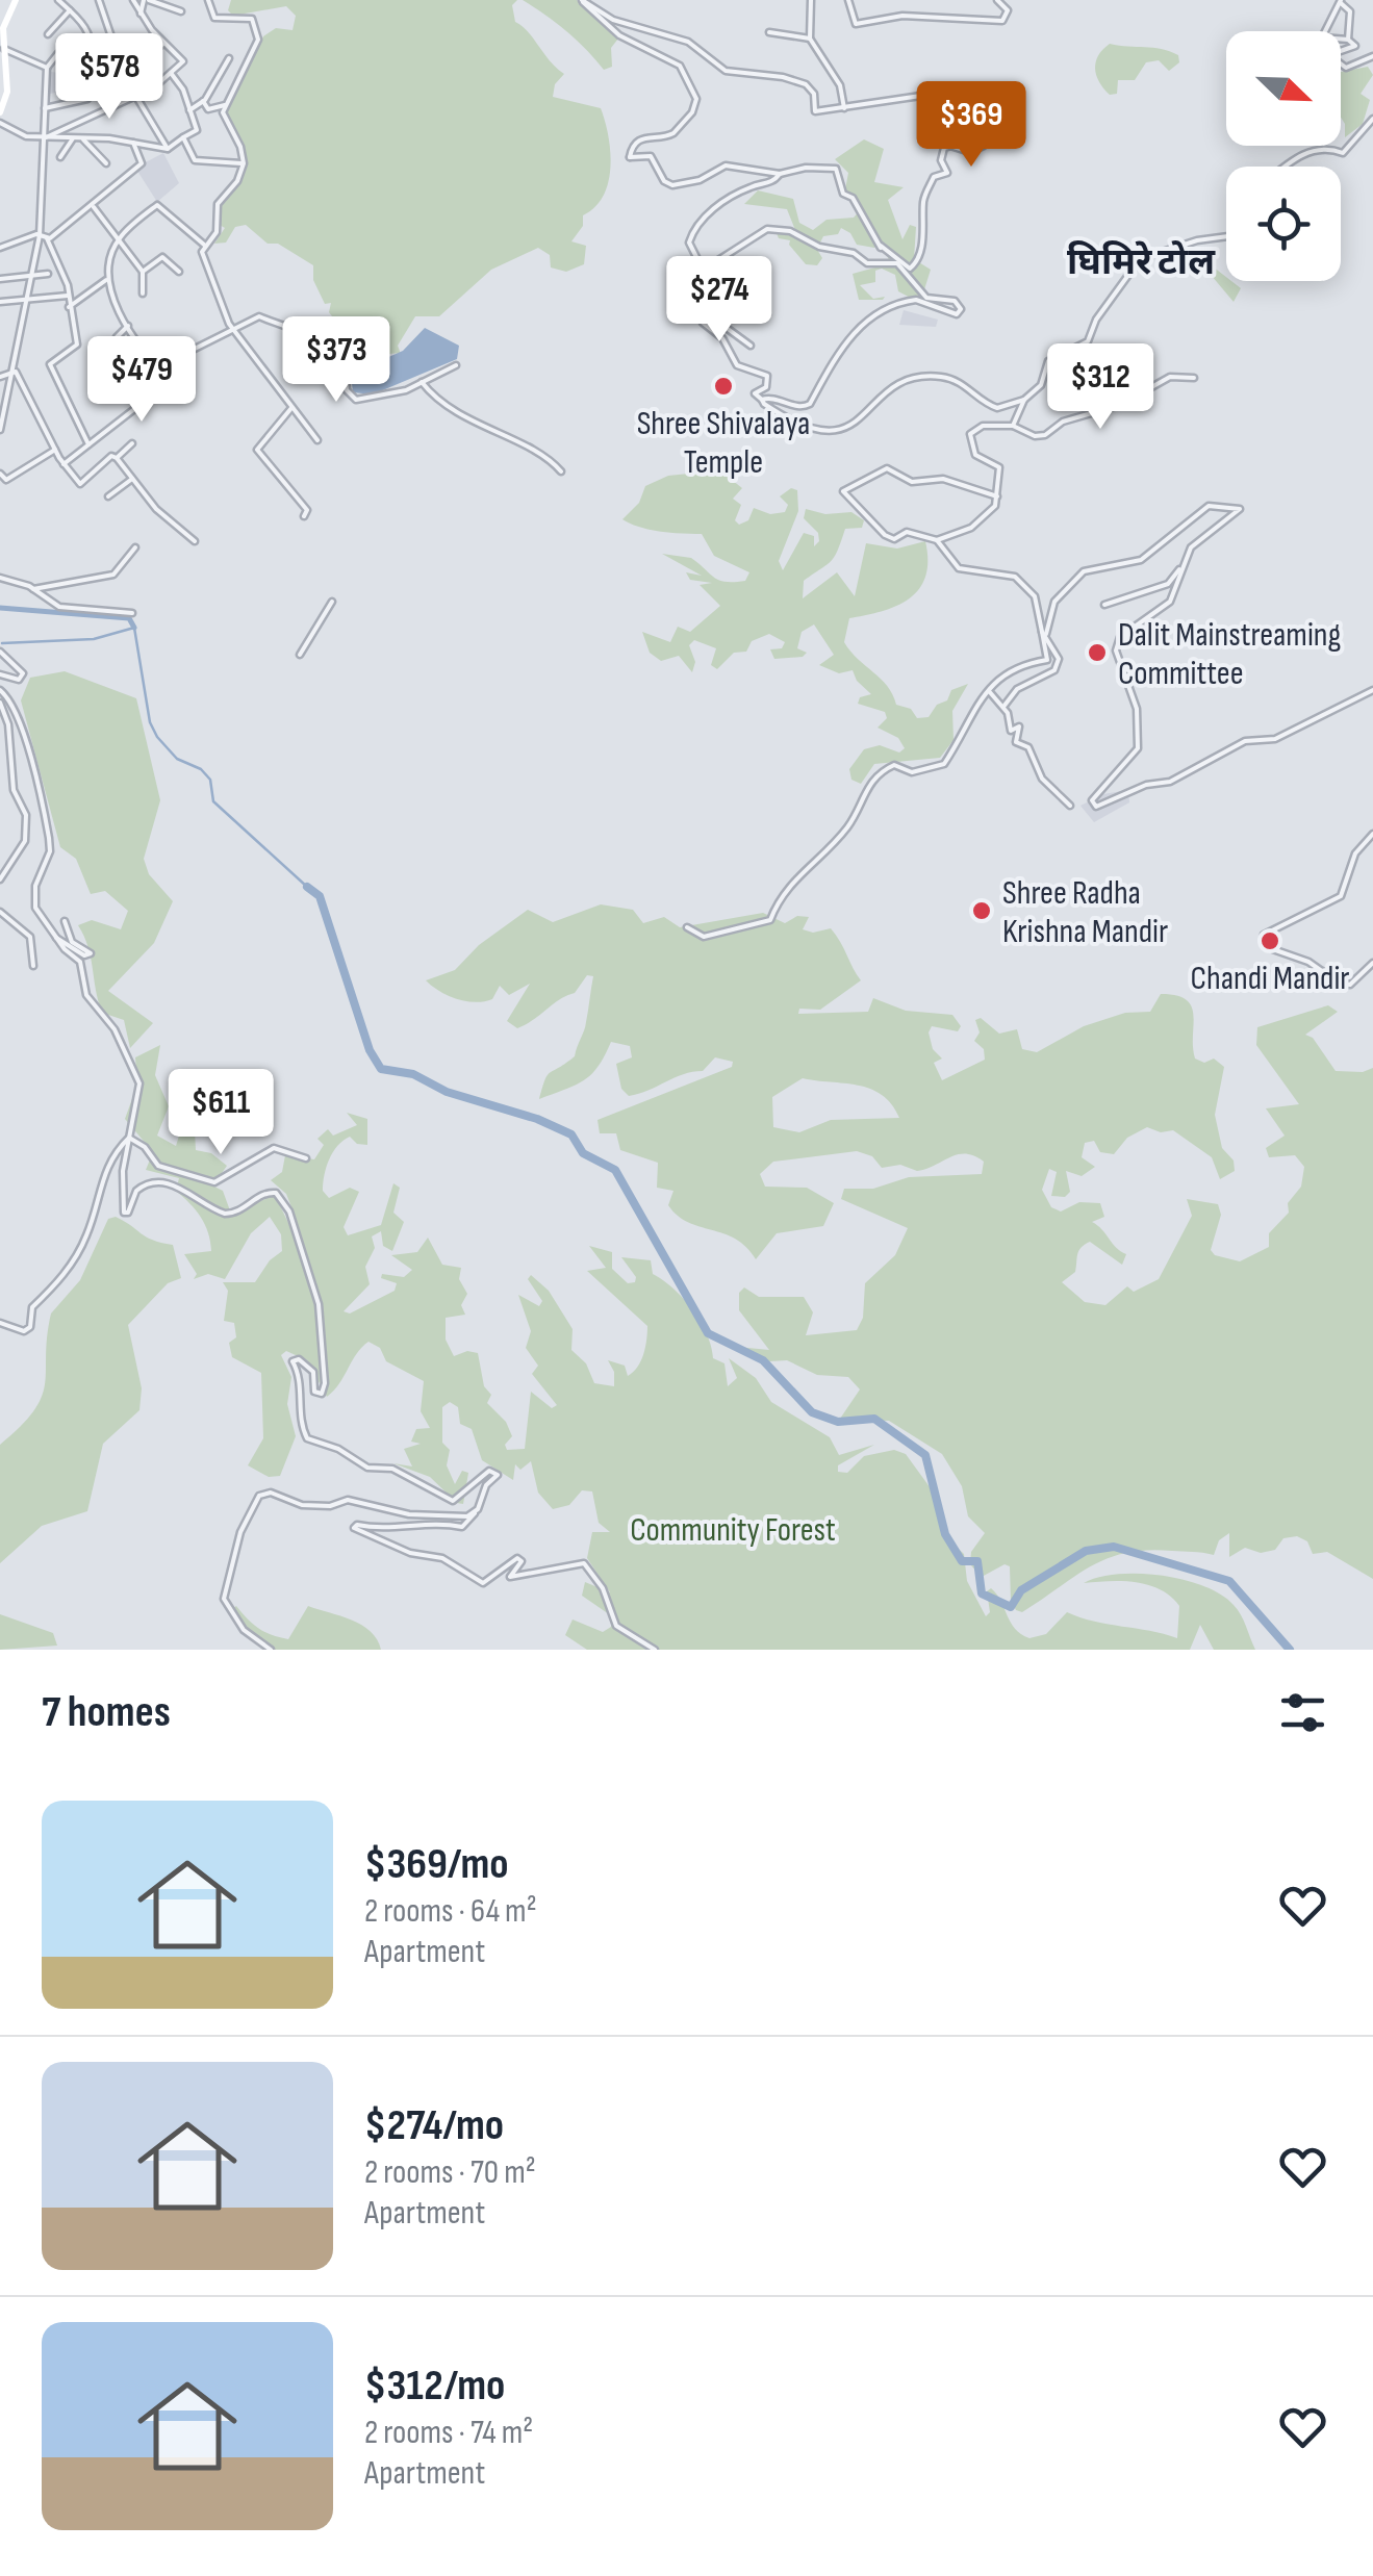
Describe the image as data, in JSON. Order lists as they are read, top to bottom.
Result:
{
  "districts": ["घिमिरे टोल"],
  "parks": ["Community Forest"],
  "places": [
    "Shree Shivalaya Temple",
    "Dalit Mainstreaming Committee",
    "Shree Radha Krishna Mandir",
    "Chandi Mandir"
  ],
  "north": "bottom right",
  "page": {
    "price": [
      "$578",
      "$369",
      "$274",
      "$373",
      "$479",
      "$312",
      "$611"
    ],
    "heading": "7 homes",
    "list": [
      {
        "name": "$369/mo",
        "note": "2 rooms · 64 m² · Apartment"
      },
      {
        "name": "$274/mo",
        "note": "2 rooms · 70 m² · Apartment"
      },
      {
        "name": "$312/mo",
        "note": "2 rooms · 74 m² · Apartment"
      }
    ]
  }
}
